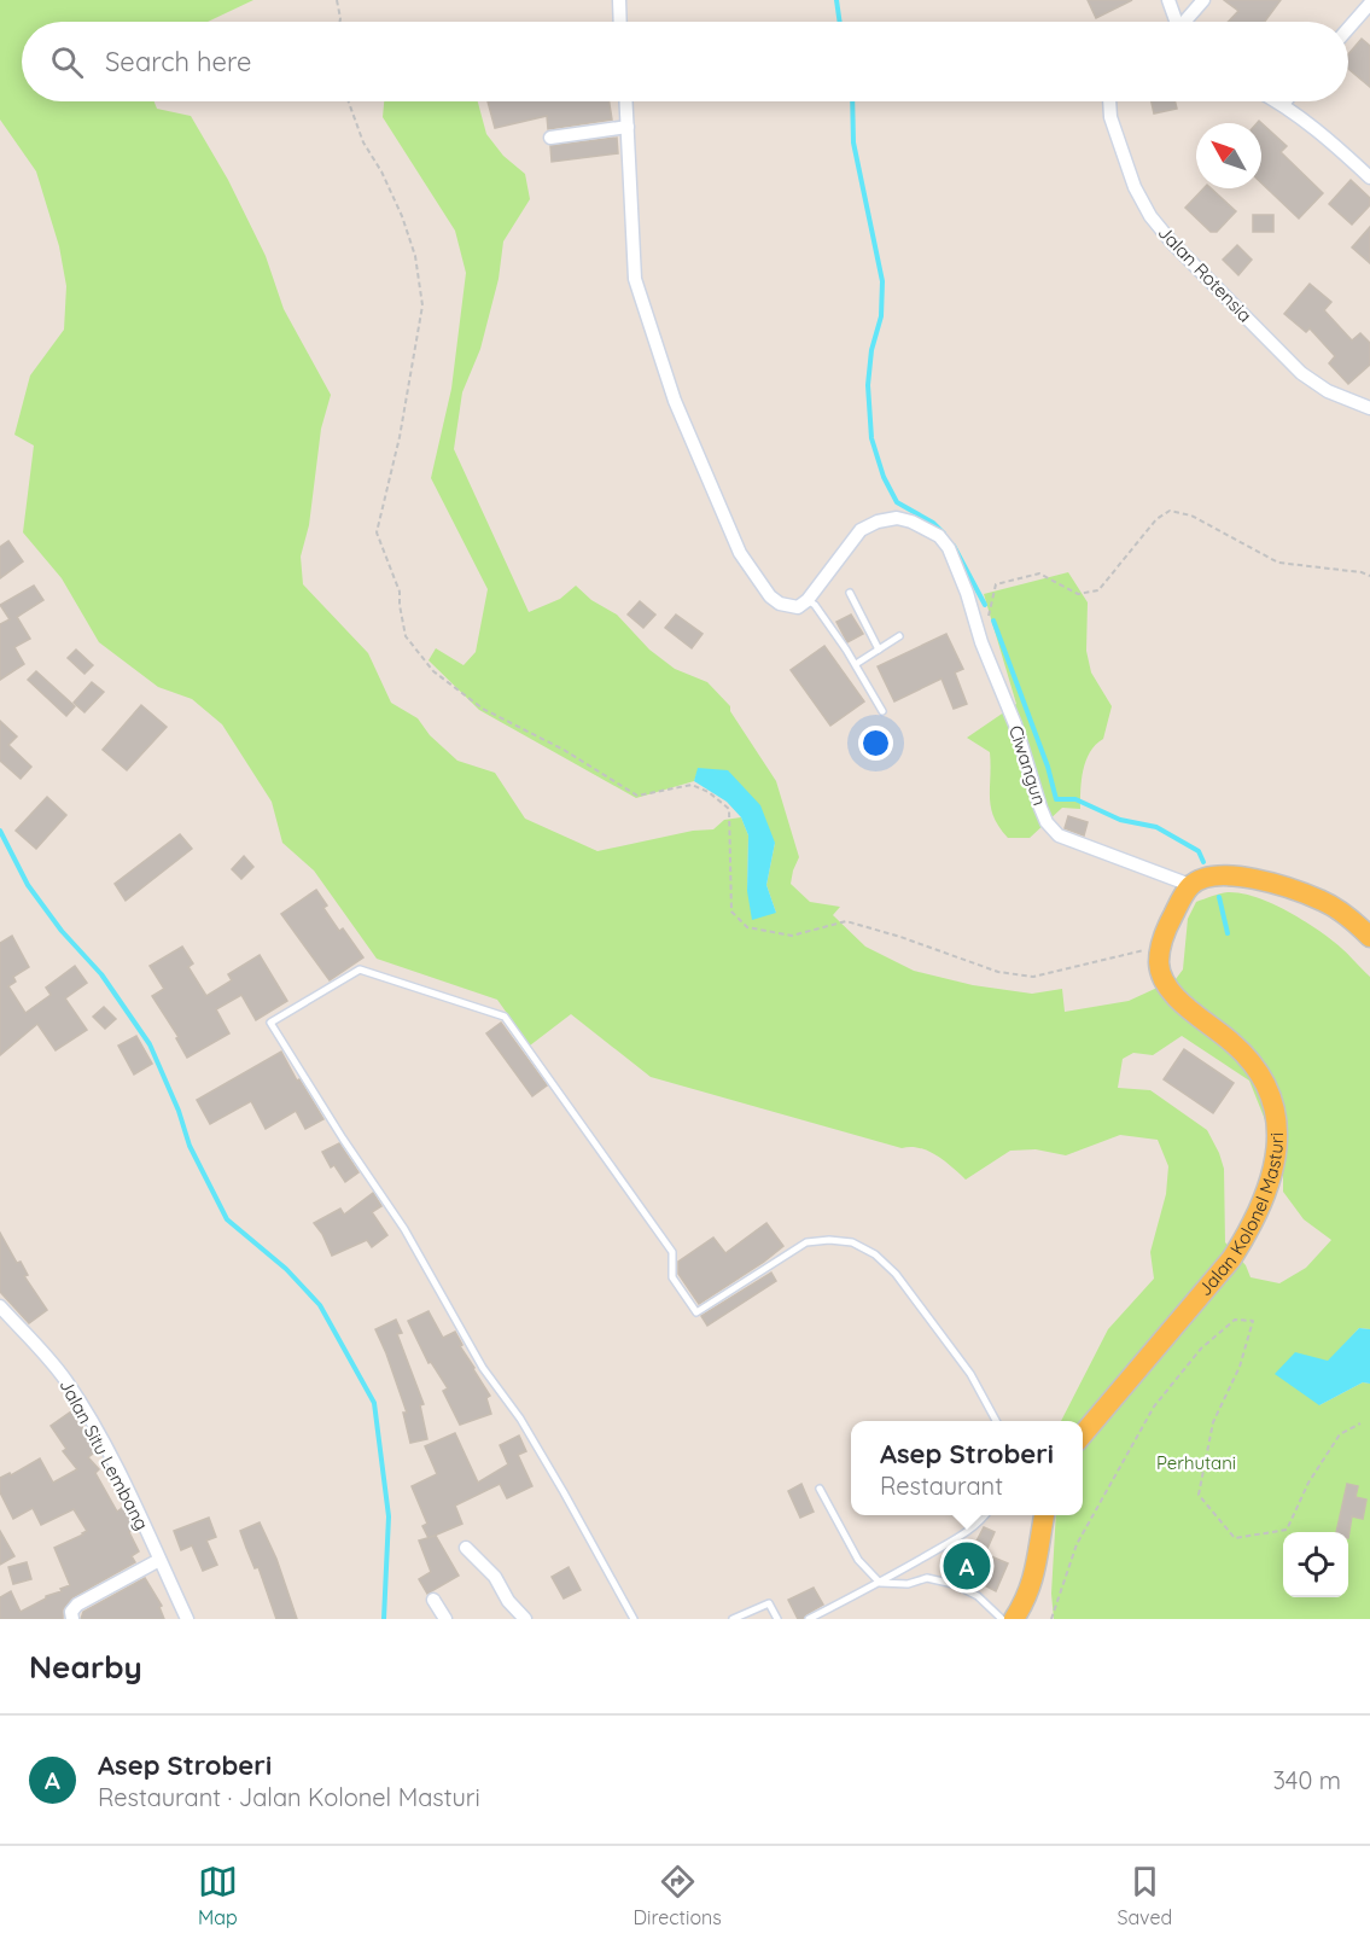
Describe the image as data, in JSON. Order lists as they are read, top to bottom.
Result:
{
  "streets": {
    "main road": ["Jalan Kolonel Masturi"],
    "street": ["Jalan Rotensia", "Ciwangun", "Jalan Situ Lembang"]
  },
  "parks": ["Perhutani"],
  "north": "top left",
  "page": {
    "search": "Search here",
    "popup": ["Asep Stroberi", "Restaurant"],
    "pins": "A",
    "heading": "Nearby",
    "list": [
      {
        "mark": "A",
        "name": "Asep Stroberi",
        "note": "Restaurant · Jalan Kolonel Masturi",
        "value": "340 m"
      }
    ],
    "nav": ["Map", "Directions", "Saved"]
  }
}
